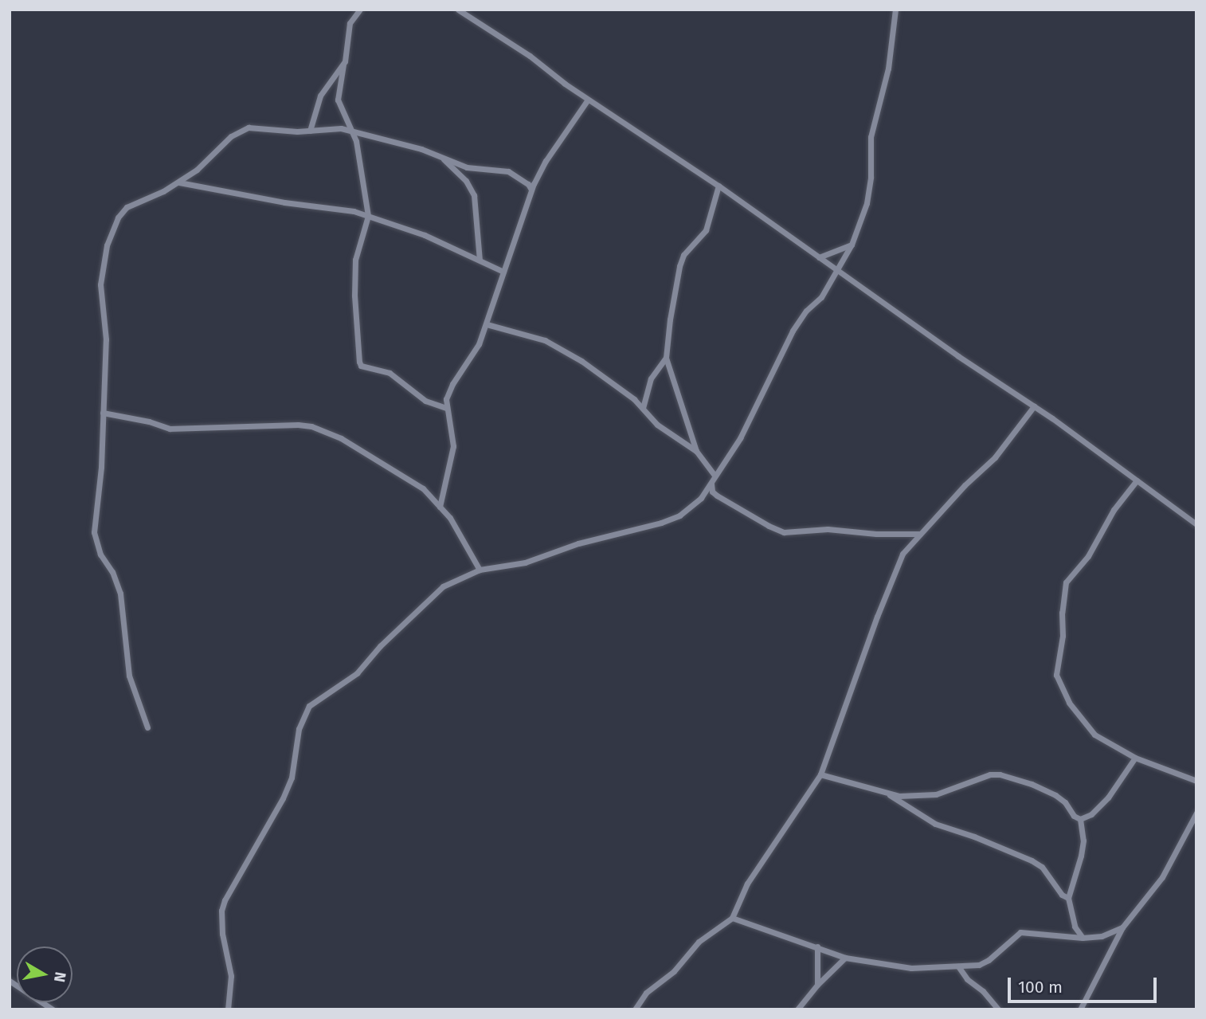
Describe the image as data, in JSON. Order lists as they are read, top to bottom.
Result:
{
  "scale_bar": "100 m",
  "north": "right"
}
